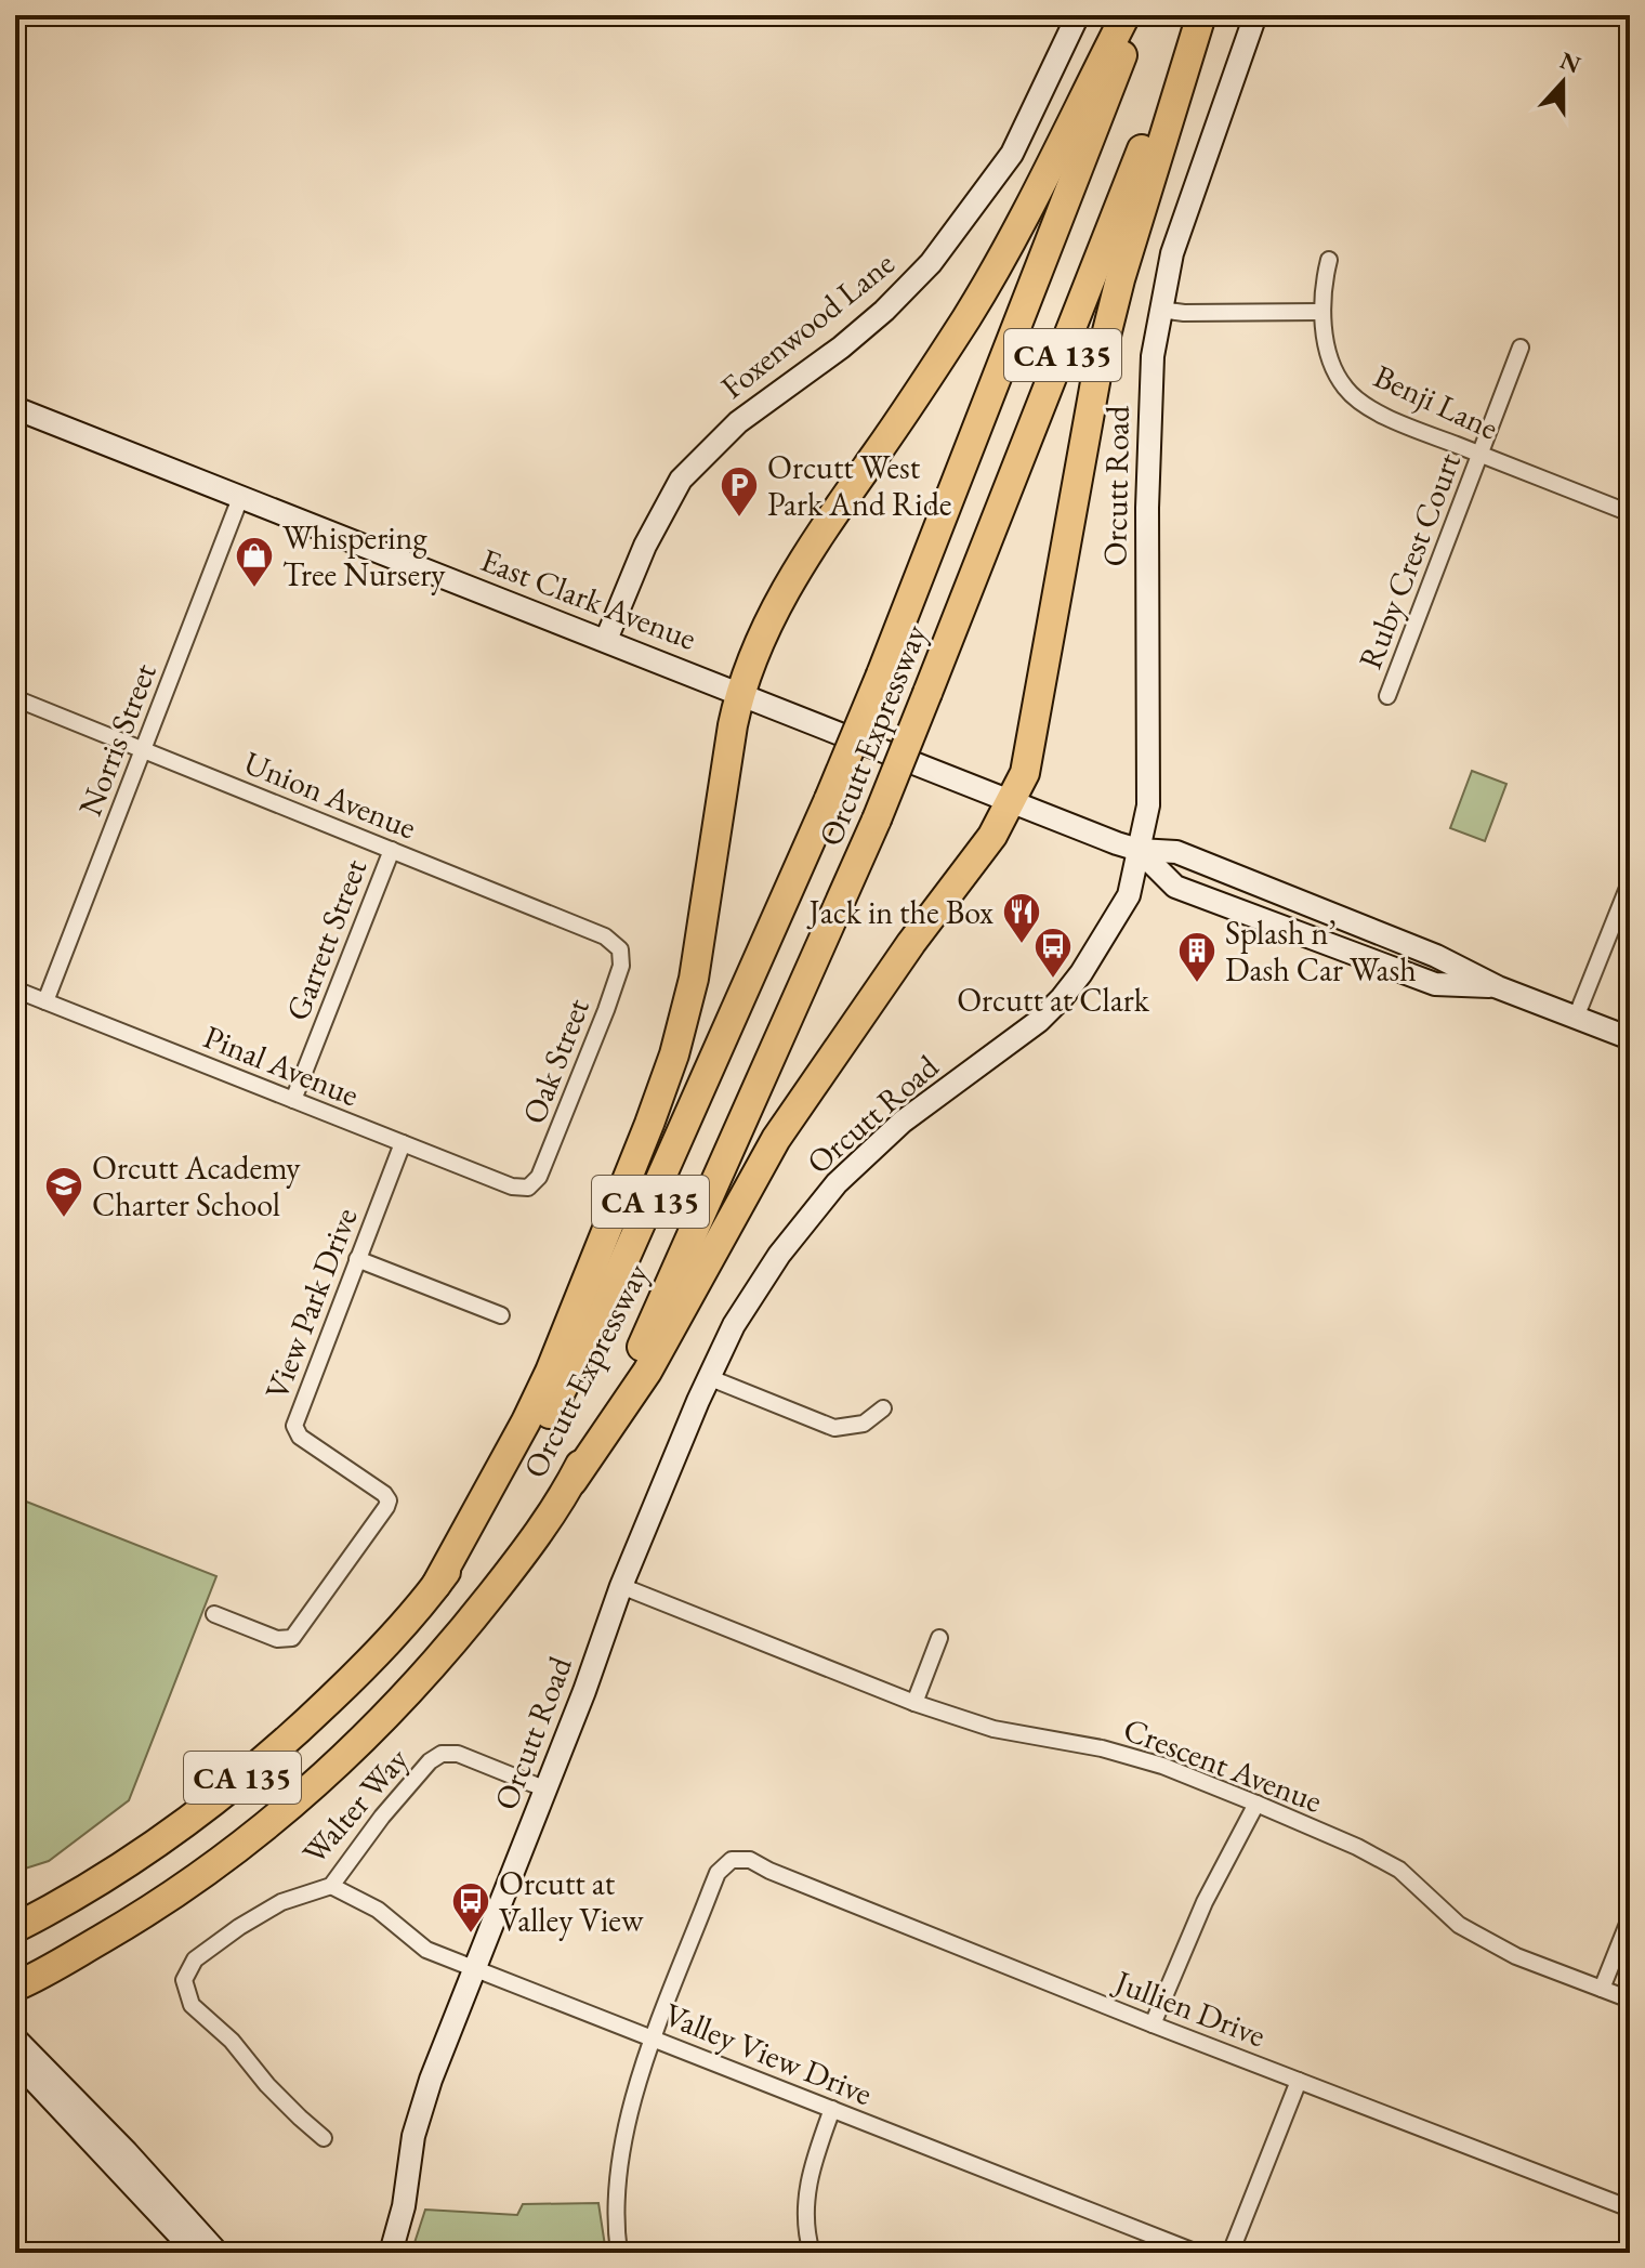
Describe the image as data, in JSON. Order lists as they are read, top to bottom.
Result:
{
  "streets": {
    "highway": ["CA 135", "Orcutt Expressway"],
    "street": [
      "Foxenwood Lane",
      "Benji Lane",
      "Orcutt Road",
      "Ruby Crest Court",
      "East Clark Avenue",
      "Norris Street",
      "Union Avenue",
      "Garrett Street",
      "Oak Street",
      "Pinal Avenue",
      "View Park Drive",
      "Crescent Avenue",
      "Walter Way",
      "Jullien Drive",
      "Valley View Drive"
    ]
  },
  "crossings": [
    ["Foxenwood Lane", "East Clark Avenue"],
    ["Benji Lane", "Ruby Crest Court"],
    ["Orcutt Road", "East Clark Avenue"],
    ["Orcutt Road", "Crescent Avenue"],
    ["Orcutt Road", "Walter Way"],
    ["Orcutt Road", "Valley View Drive"],
    ["East Clark Avenue", "Norris Street"],
    ["Norris Street", "Union Avenue"],
    ["Norris Street", "Pinal Avenue"],
    ["Union Avenue", "Garrett Street"],
    ["Union Avenue", "Oak Street"],
    ["Garrett Street", "Pinal Avenue"],
    ["Oak Street", "Pinal Avenue"],
    ["Pinal Avenue", "View Park Drive"],
    ["Walter Way", "Valley View Drive"],
    ["Jullien Drive", "Valley View Drive"]
  ],
  "places": {
    "parking": ["Orcutt West Park And Ride"],
    "shop": ["Whispering Tree Nursery"],
    "restaurant": ["Jack in the Box"],
    "bus stop": ["Orcutt at Clark", "Orcutt at Valley View"],
    "building": ["Splash n’ Dash Car Wash"],
    "school or university": ["Orcutt Academy Charter School"]
  },
  "north": "top"
}
